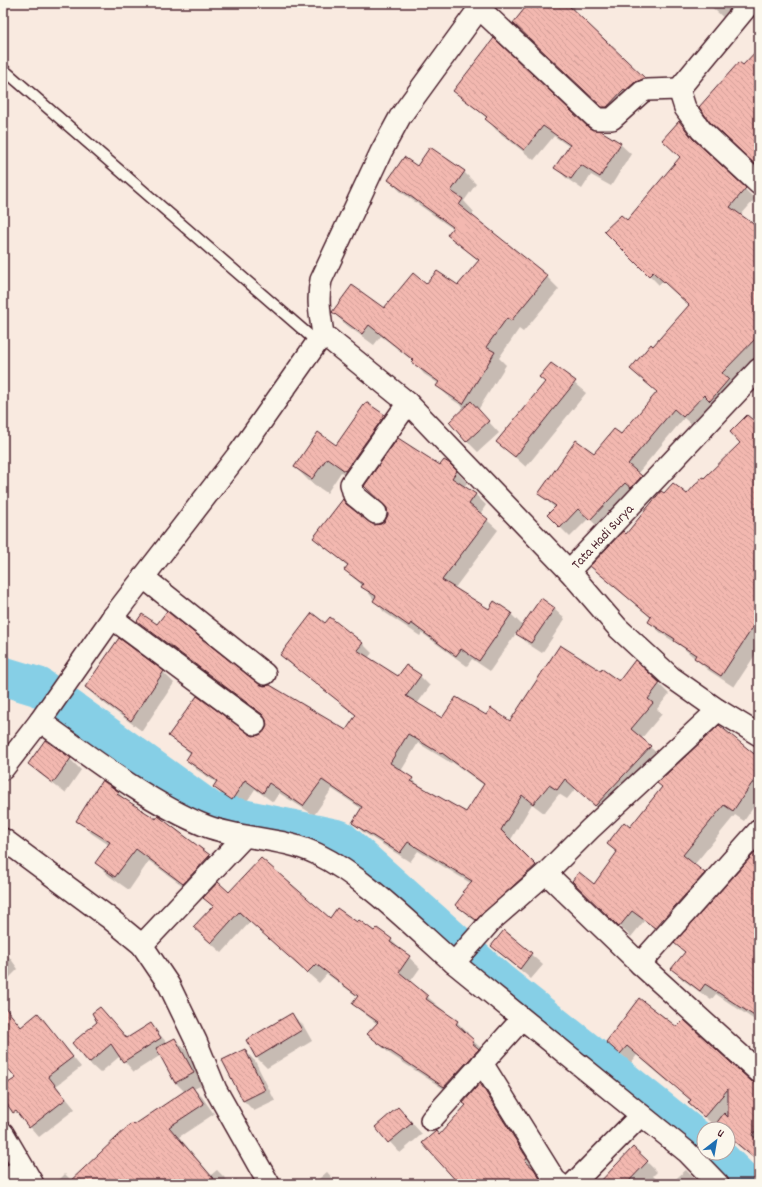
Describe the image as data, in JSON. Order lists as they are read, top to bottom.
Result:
{
  "streets": {
    "street": ["Tata Hadi Surya"]
  },
  "north": "top right"
}
